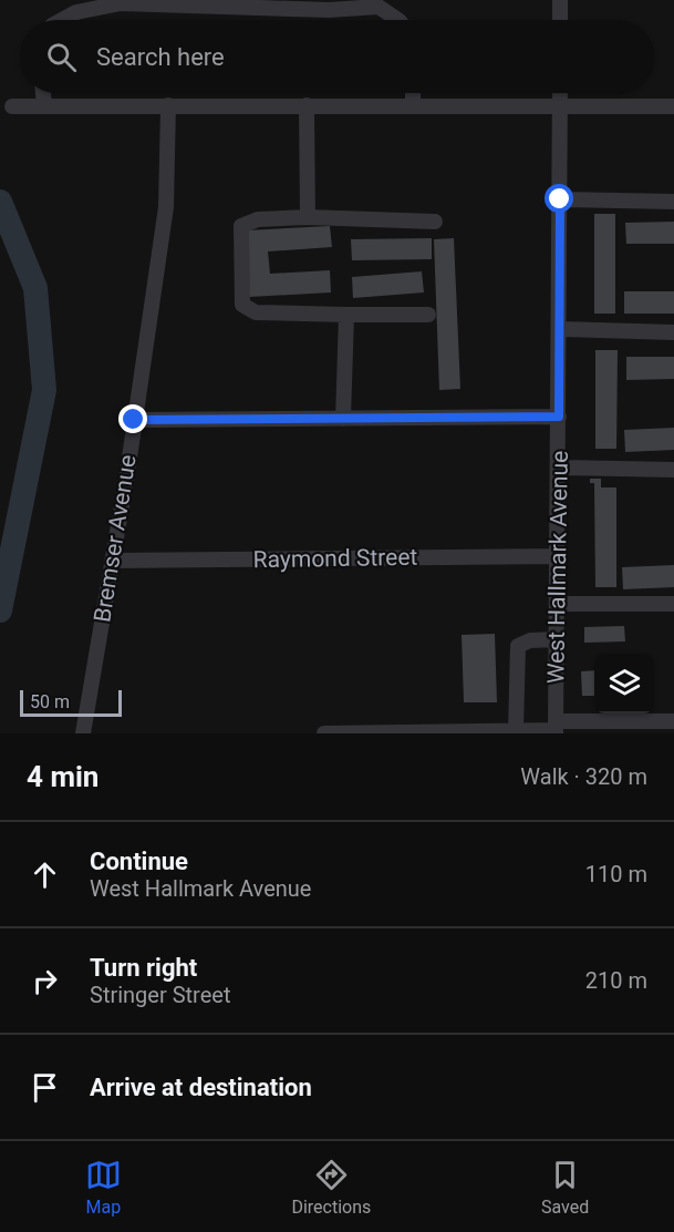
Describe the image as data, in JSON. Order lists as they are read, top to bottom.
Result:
{
  "streets": {
    "street": ["Bremser Avenue", "Raymond Street", "West Hallmark Avenue"]
  },
  "crossings": [
    ["Bremser Avenue", "Raymond Street"],
    ["Raymond Street", "West Hallmark Avenue"]
  ],
  "scale_bar": "50 m",
  "page": {
    "search": "Search here",
    "scale": "50 m",
    "heading": ["4 min", "Walk · 320 m"],
    "list": [
      ["Continue", "West Hallmark Avenue", "110 m"],
      ["Turn right", "Stringer Street", "210 m"],
      "Arrive at destination"
    ],
    "nav": ["Map", "Directions", "Saved"]
  }
}
